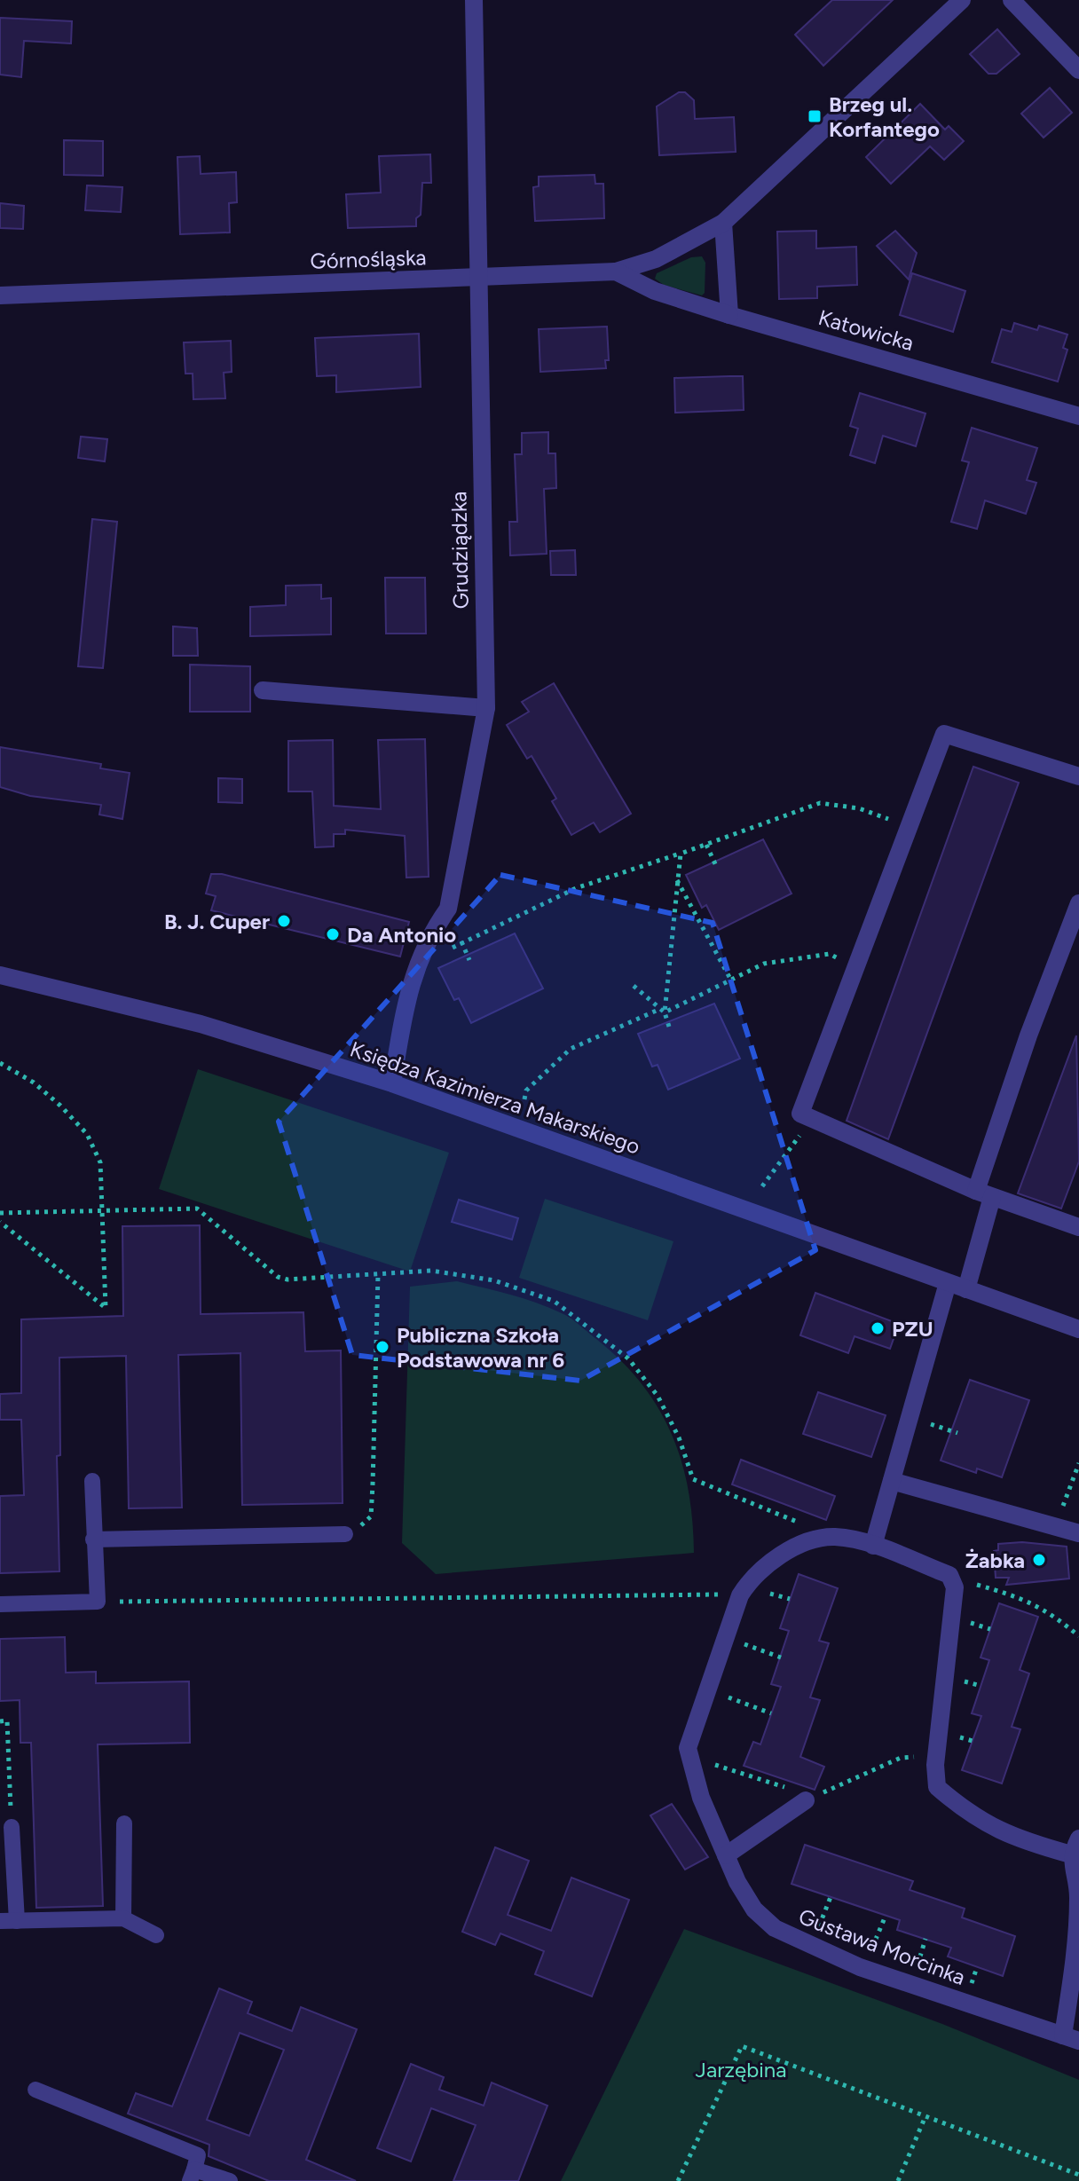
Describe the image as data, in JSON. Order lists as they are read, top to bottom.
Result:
{
  "streets": {
    "street": [
      "Górnośląska",
      "Katowicka",
      "Grudziądzka",
      "Księdza Kazimierza Makarskiego",
      "Gustawa Morcinka"
    ]
  },
  "crossings": [
    ["Górnośląska", "Katowicka"],
    ["Górnośląska", "Grudziądzka"],
    ["Grudziądzka", "Księdza Kazimierza Makarskiego"]
  ],
  "parks": ["Jarzębina"],
  "places": {
    "transit": ["Brzeg ul. Korfantego"],
    "other": [
      "B. J. Cuper",
      "Da Antonio",
      "PZU",
      "Publiczna Szkoła Podstawowa nr 6",
      "Żabka"
    ]
  }
}
